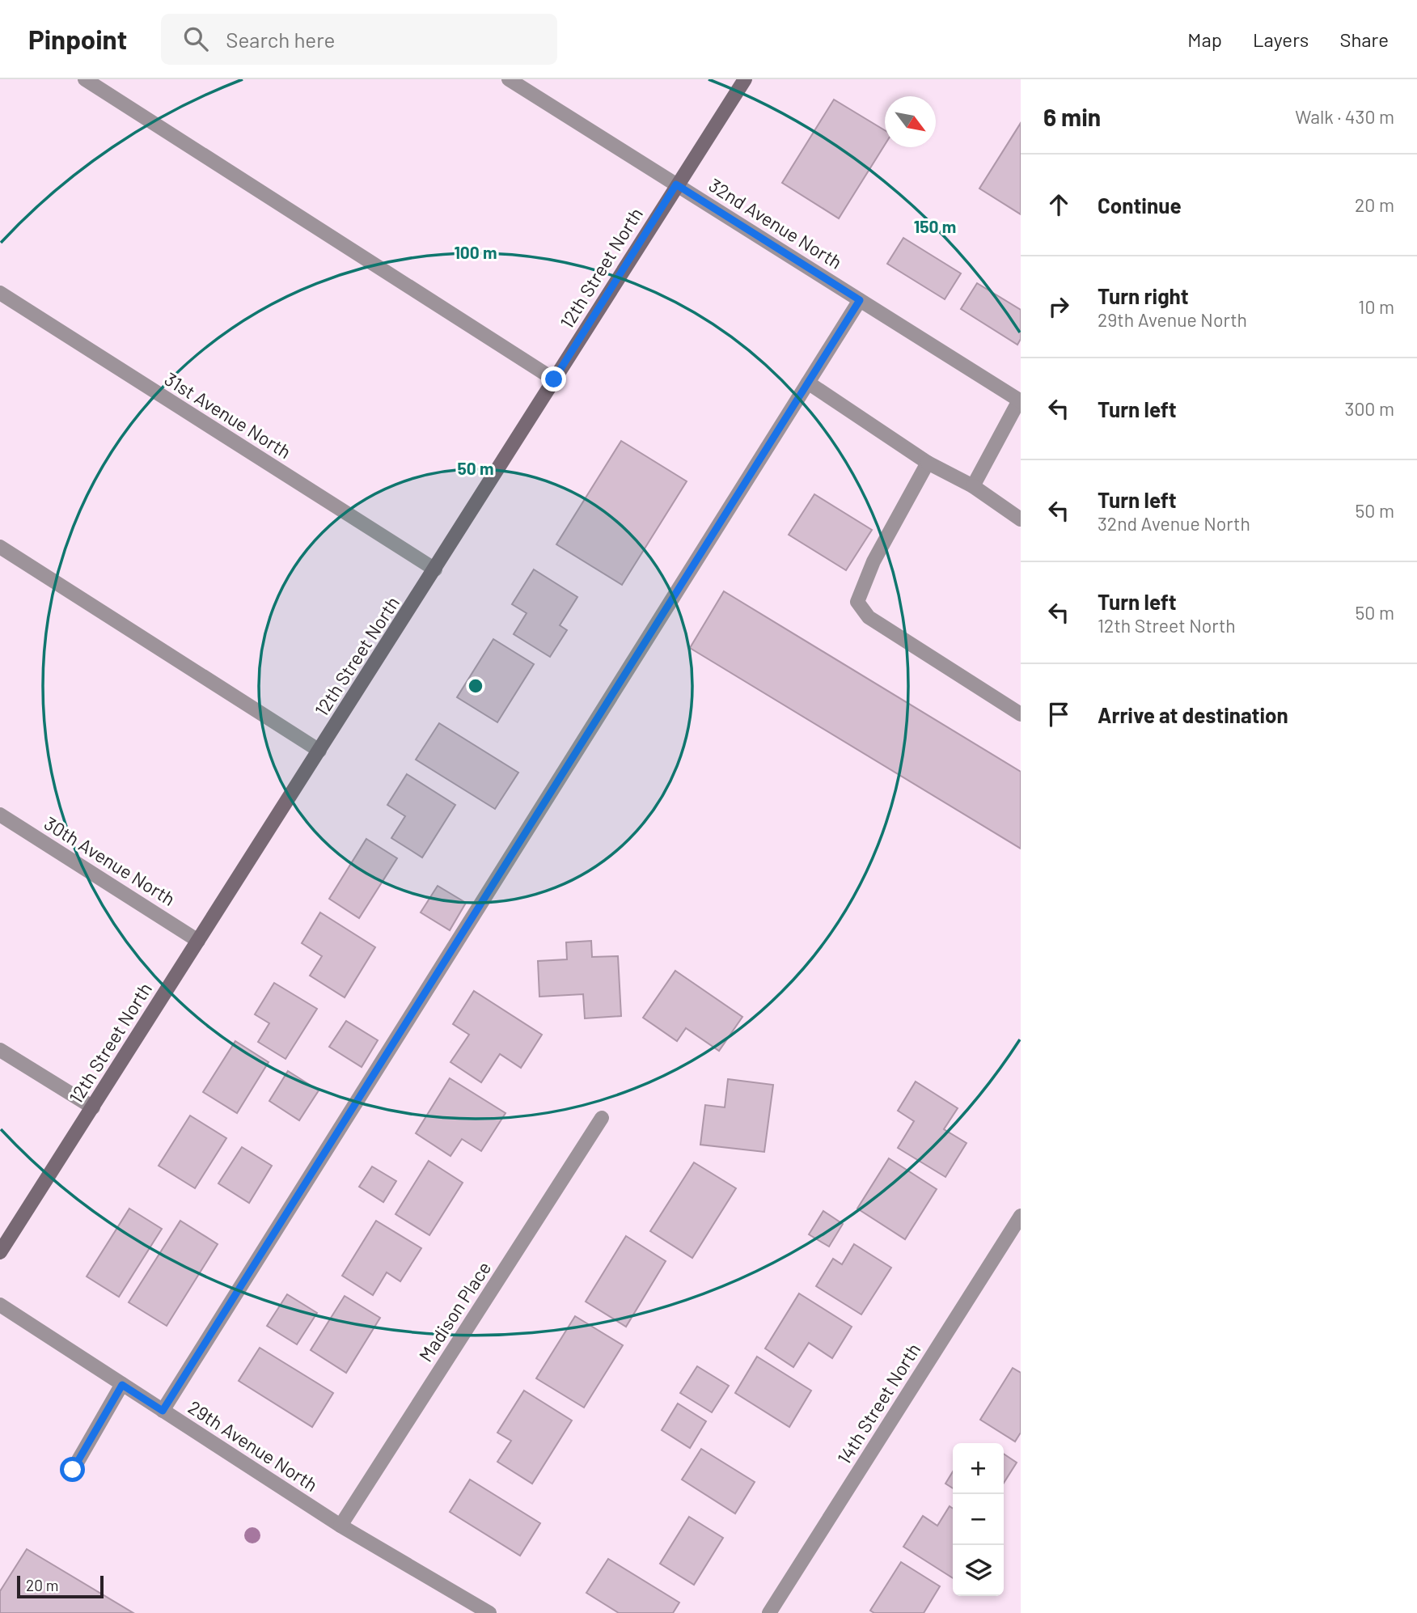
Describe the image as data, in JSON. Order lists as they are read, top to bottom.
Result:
{
  "streets": {
    "street": [
      "32nd Avenue North",
      "12th Street North",
      "31st Avenue North",
      "30th Avenue North",
      "Madison Place",
      "14th Street North",
      "29th Avenue North"
    ]
  },
  "crossings": [
    ["32nd Avenue North", "12th Street North"],
    ["12th Street North", "31st Avenue North"],
    ["12th Street North", "30th Avenue North"],
    ["Madison Place", "29th Avenue North"]
  ],
  "scale_bar": "20 m",
  "north": "bottom right",
  "page": {
    "header": "Pinpoint",
    "search": "Search here",
    "nav": ["Map", "Layers", "Share"],
    "heading": ["6 min", "Walk · 430 m"],
    "list": [
      ["Continue", "20 m"],
      ["Turn right", "29th Avenue North", "10 m"],
      ["Turn left", "300 m"],
      ["Turn left", "32nd Avenue North", "50 m"],
      ["Turn left", "12th Street North", "50 m"],
      "Arrive at destination"
    ],
    "map_buttons": ["+", "−"],
    "scale": "20 m"
  },
  "rings": ["150 m", "100 m", "50 m"]
}
